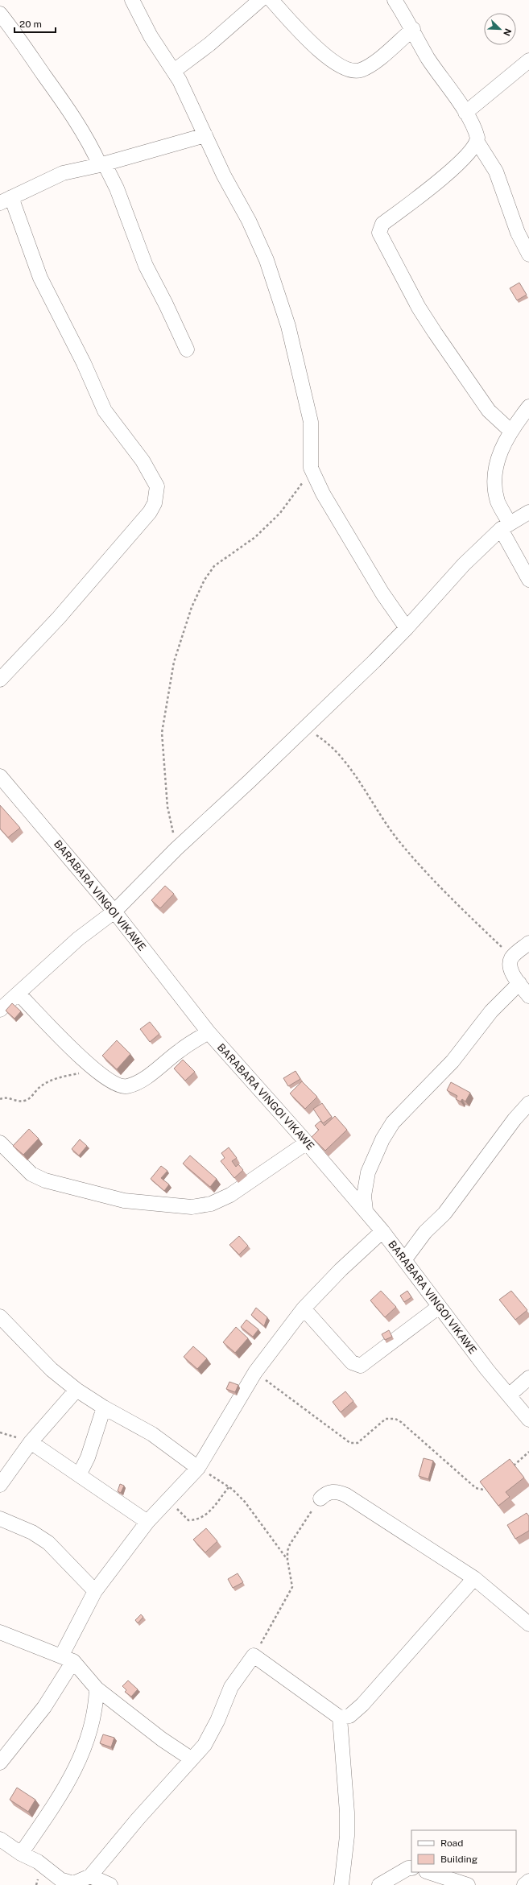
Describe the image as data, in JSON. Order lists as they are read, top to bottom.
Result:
{
  "streets": {
    "street": ["BARABARA VINGOI VIKAWE"]
  },
  "legend": ["Road", "Building"],
  "scale_bar": "20 m",
  "north": "bottom right"
}
